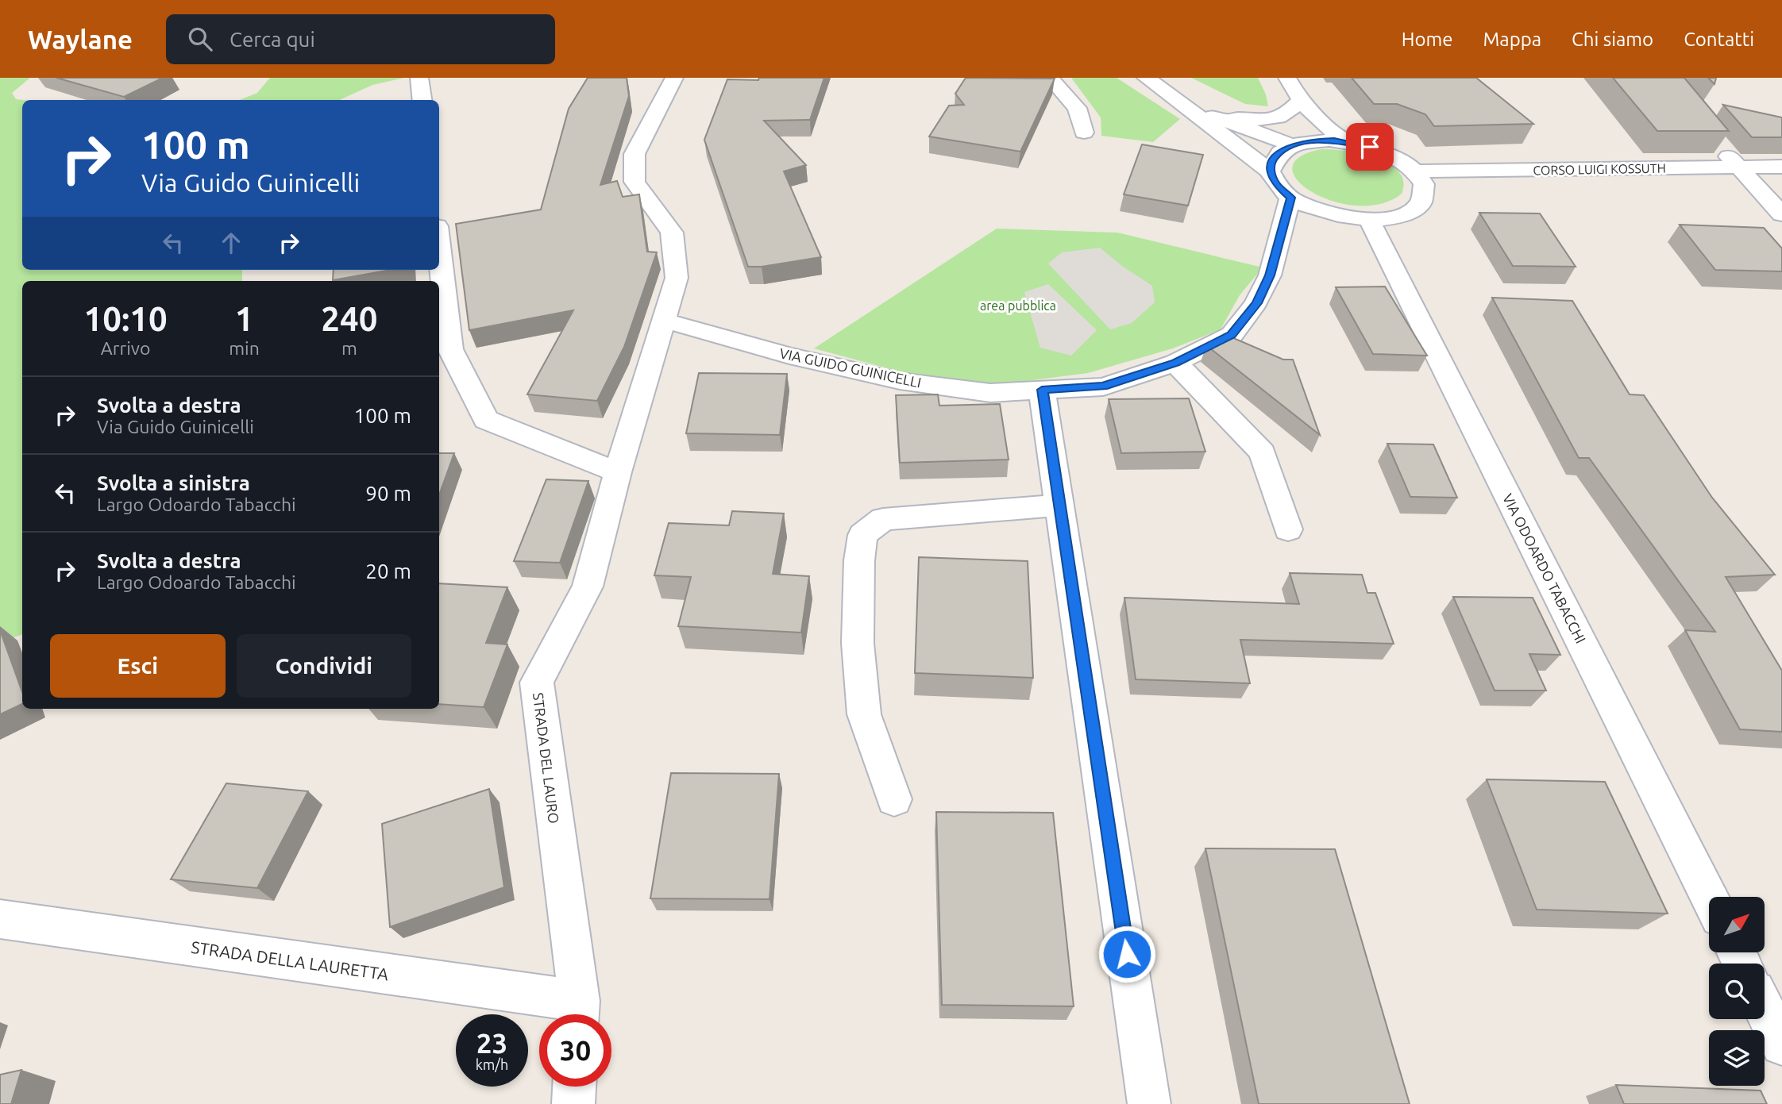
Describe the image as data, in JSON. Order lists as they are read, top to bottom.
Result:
{
  "streets": {
    "street": [
      "CORSO LUIGI KOSSUTH",
      "VIA GUIDO GUINICELLI",
      "VIA ODOARDO TABACCHI",
      "STRADA DEL LAURO",
      "STRADA DELLA LAURETTA"
    ]
  },
  "crossings": [
    ["VIA GUIDO GUINICELLI", "STRADA DEL LAURO"],
    ["STRADA DEL LAURO", "STRADA DELLA LAURETTA"]
  ],
  "parks": ["area pubblica"],
  "north": "top right",
  "page": {
    "header": "Waylane",
    "search": "Cerca qui",
    "nav": [
      "Home",
      "Mappa",
      "Chi siamo",
      "Contatti"
    ],
    "turn": ["100 m", "Via Guido Guinicelli"],
    "eta": [
      "10:10",
      "Arrivo",
      "1",
      "min",
      "240",
      "m"
    ],
    "list": [
      {
        "name": "Svolta a destra",
        "note": "Via Guido Guinicelli",
        "value": "100 m"
      },
      {
        "name": "Svolta a sinistra",
        "note": "Largo Odoardo Tabacchi",
        "value": "90 m"
      },
      {
        "name": "Svolta a destra",
        "note": "Largo Odoardo Tabacchi",
        "value": "20 m"
      }
    ],
    "buttons": ["Esci", "Condividi"],
    "speed": "23 km/h",
    "limit": "30"
  }
}
